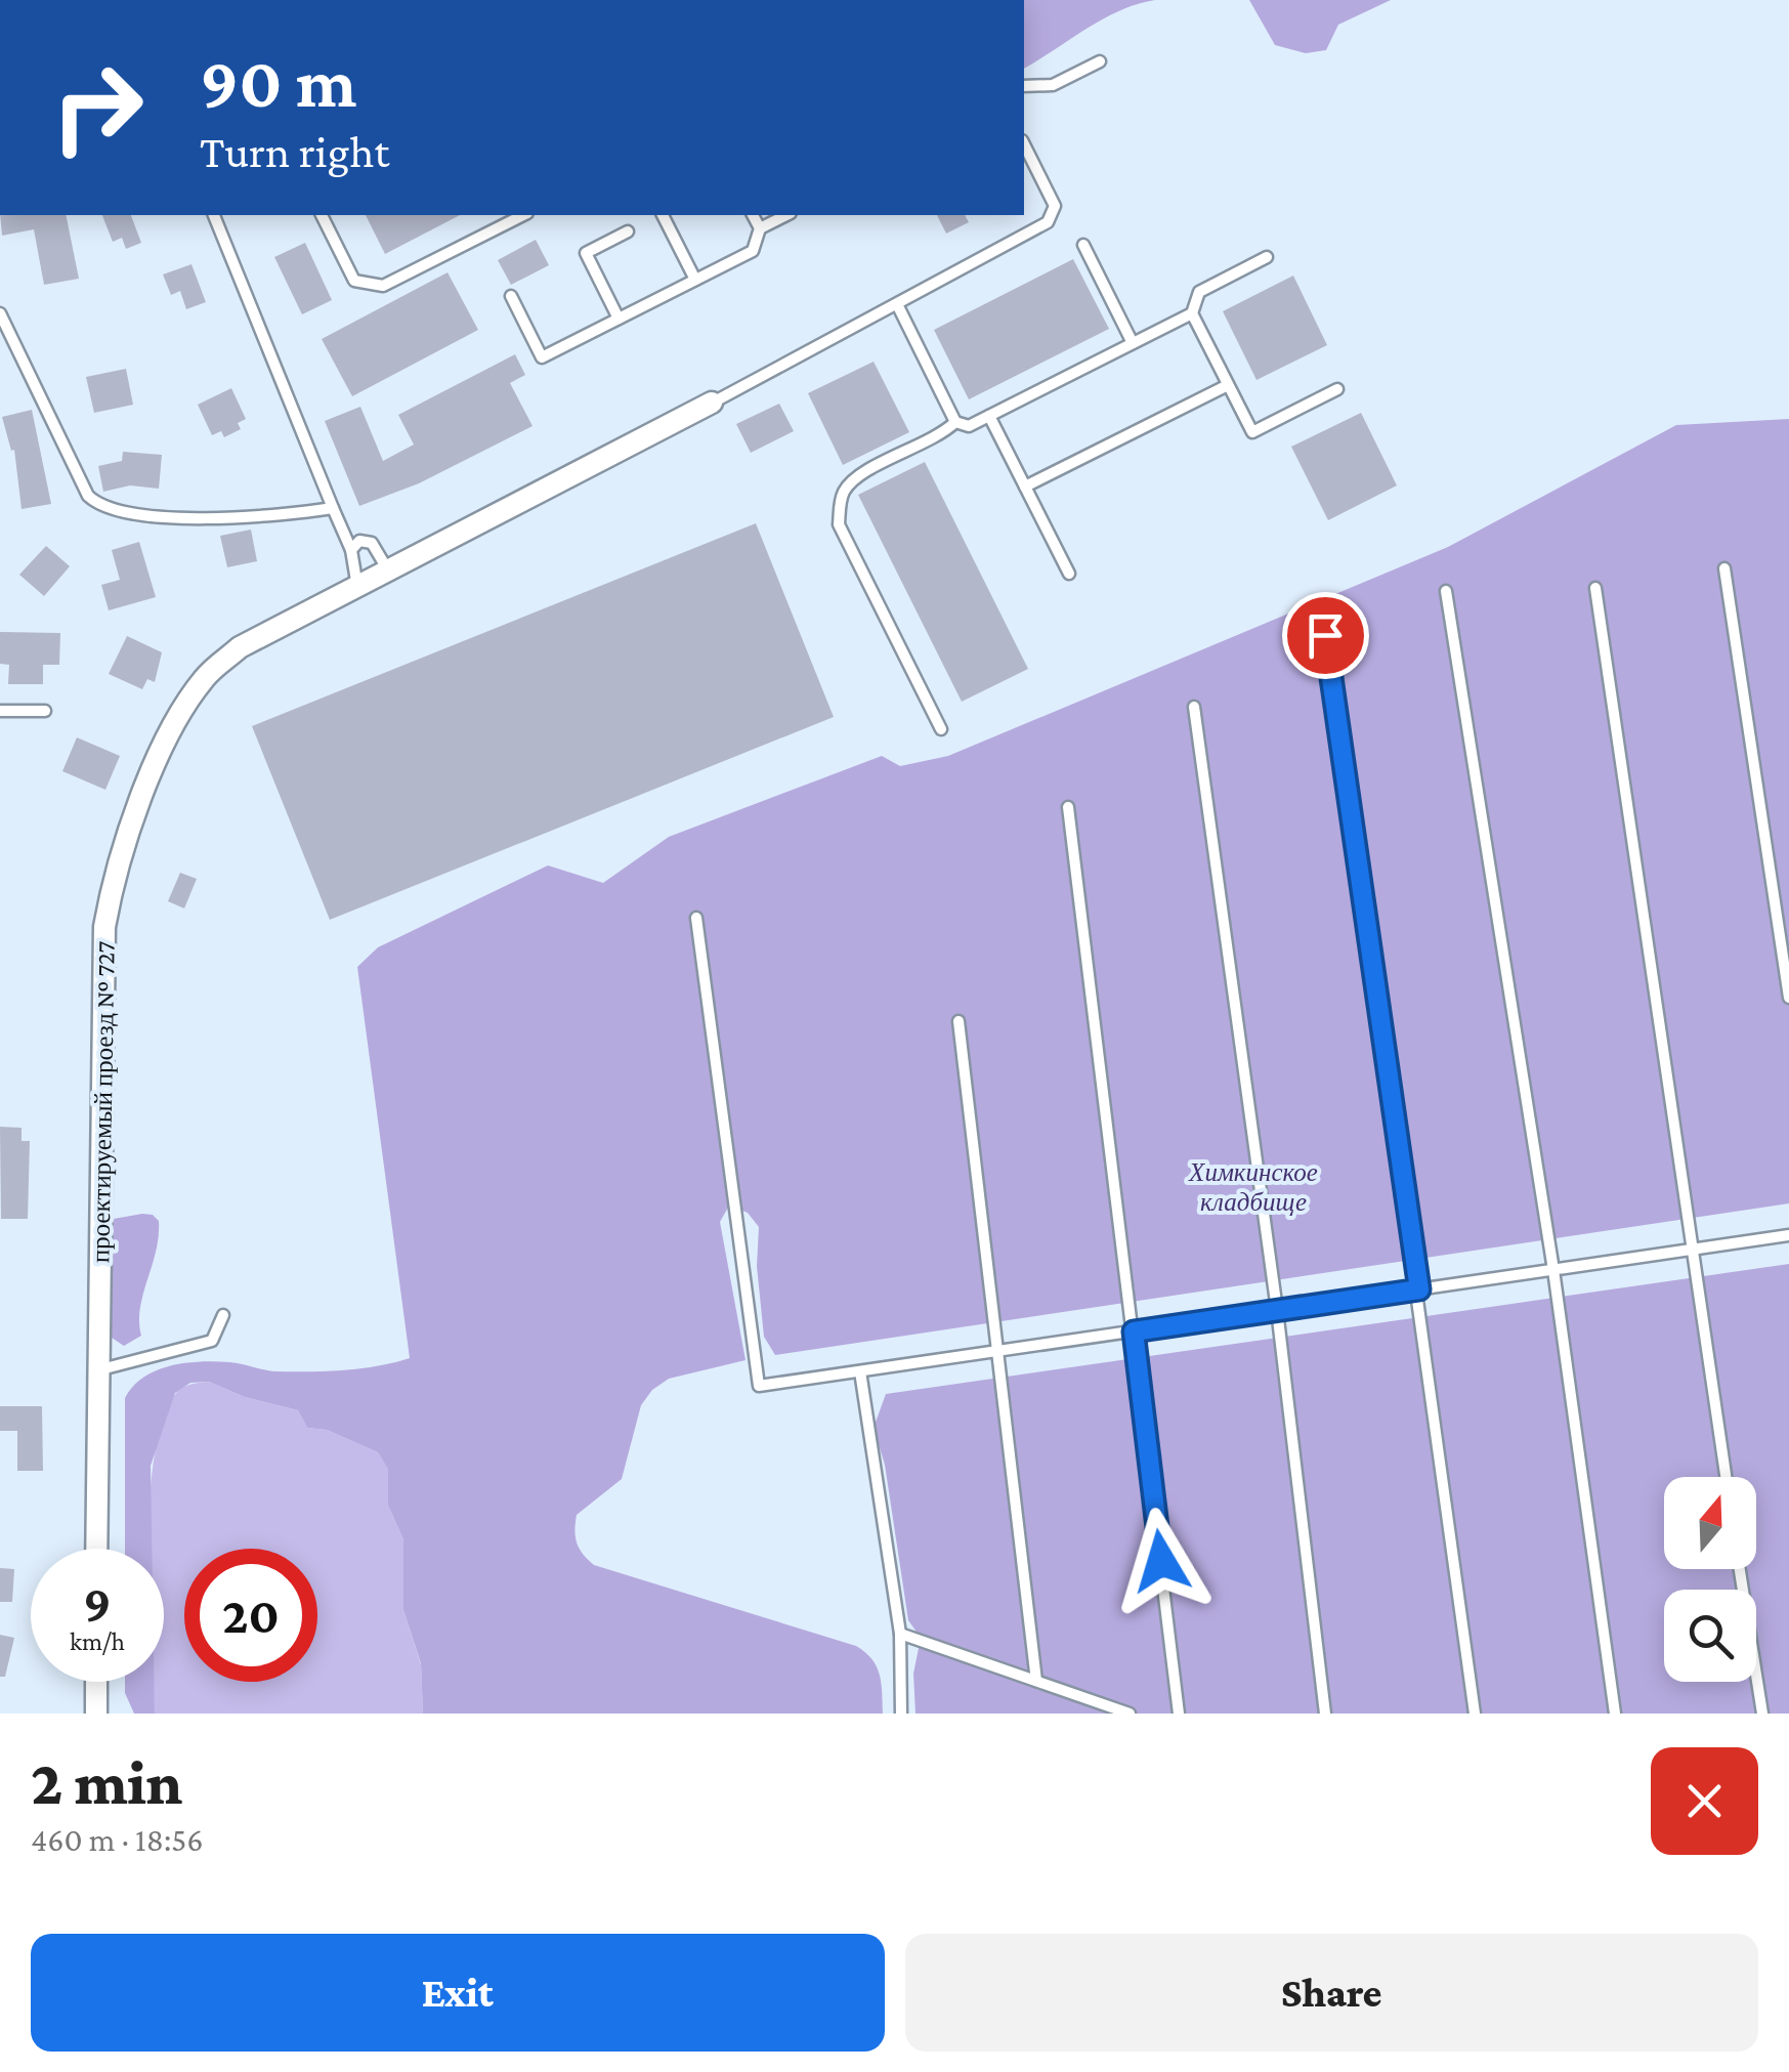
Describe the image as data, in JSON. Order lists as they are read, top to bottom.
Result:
{
  "streets": {
    "street": ["проектируемый проезд № 727"]
  },
  "parks": ["Химкинское кладбище"],
  "north": "top",
  "page": {
    "turn": ["90 m", "Turn right"],
    "speed": "9 km/h",
    "limit": "20",
    "heading": ["2 min", "460 m · 18:56"],
    "buttons": ["Exit", "Share"]
  }
}
